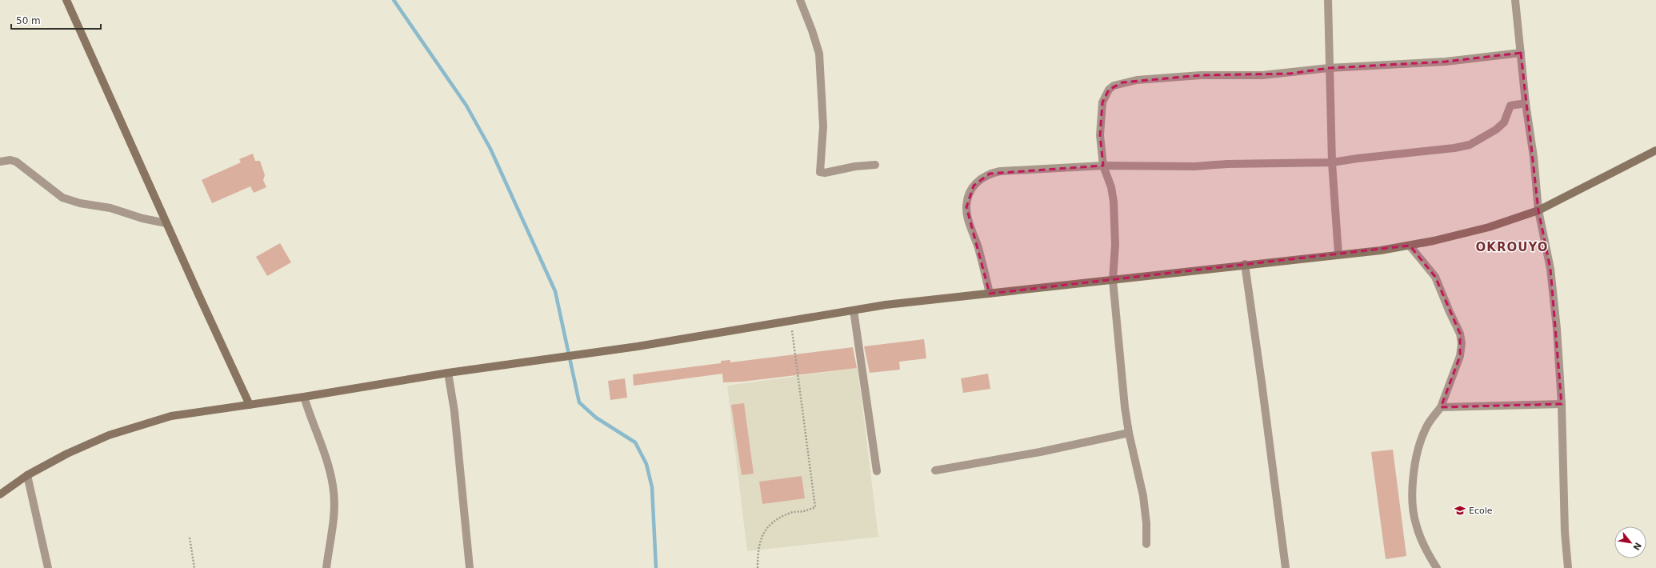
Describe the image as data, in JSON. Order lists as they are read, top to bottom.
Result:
{
  "districts": ["OKROUYO"],
  "places": {
    "school or university": ["Ecole"]
  },
  "scale_bar": "50 m",
  "north": "bottom right"
}
